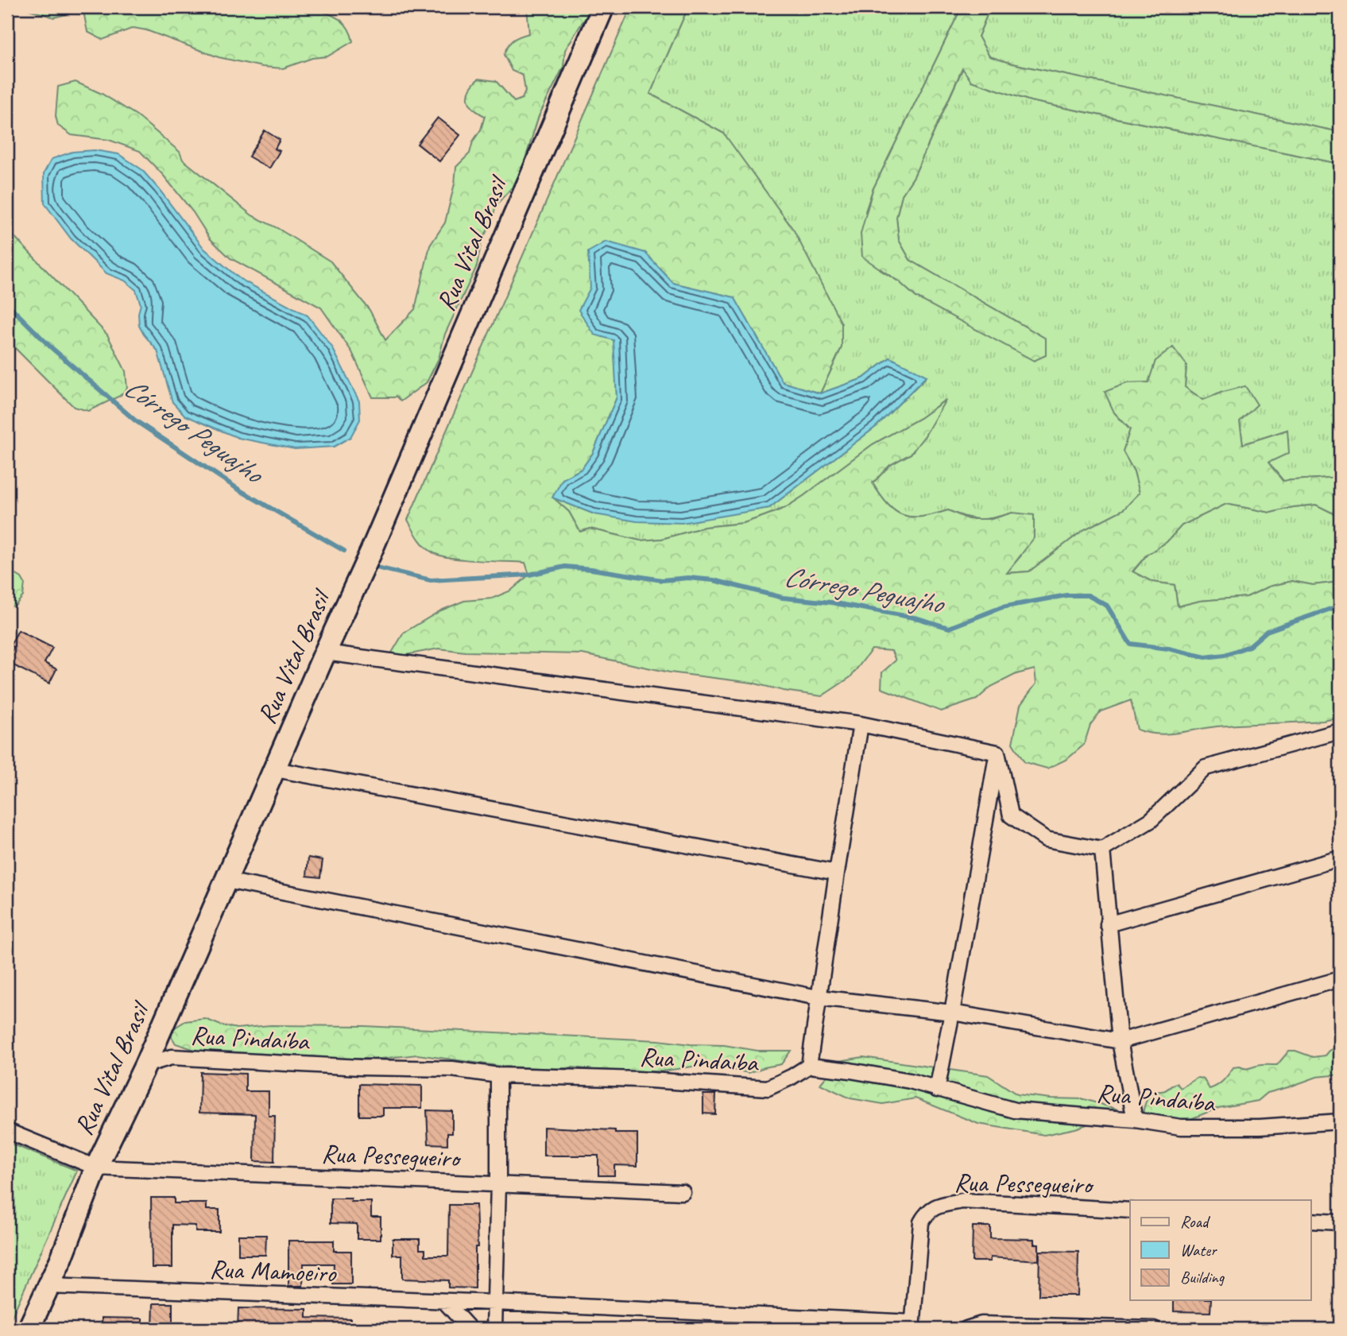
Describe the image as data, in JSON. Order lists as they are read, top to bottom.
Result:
{
  "streets": {
    "main road": ["Rua Vital Brasil"],
    "street": ["Rua Pindaíba", "Rua Pessegueiro", "Rua Mamoeiro"]
  },
  "crossings": [
    ["Rua Vital Brasil", "Rua Pindaíba"],
    ["Rua Vital Brasil", "Rua Pessegueiro"],
    ["Rua Vital Brasil", "Rua Mamoeiro"],
    ["Rua Pessegueiro", "Rua Mamoeiro"]
  ],
  "water": ["Córrego Peguajho"],
  "legend": ["Road", "Water", "Building"]
}
